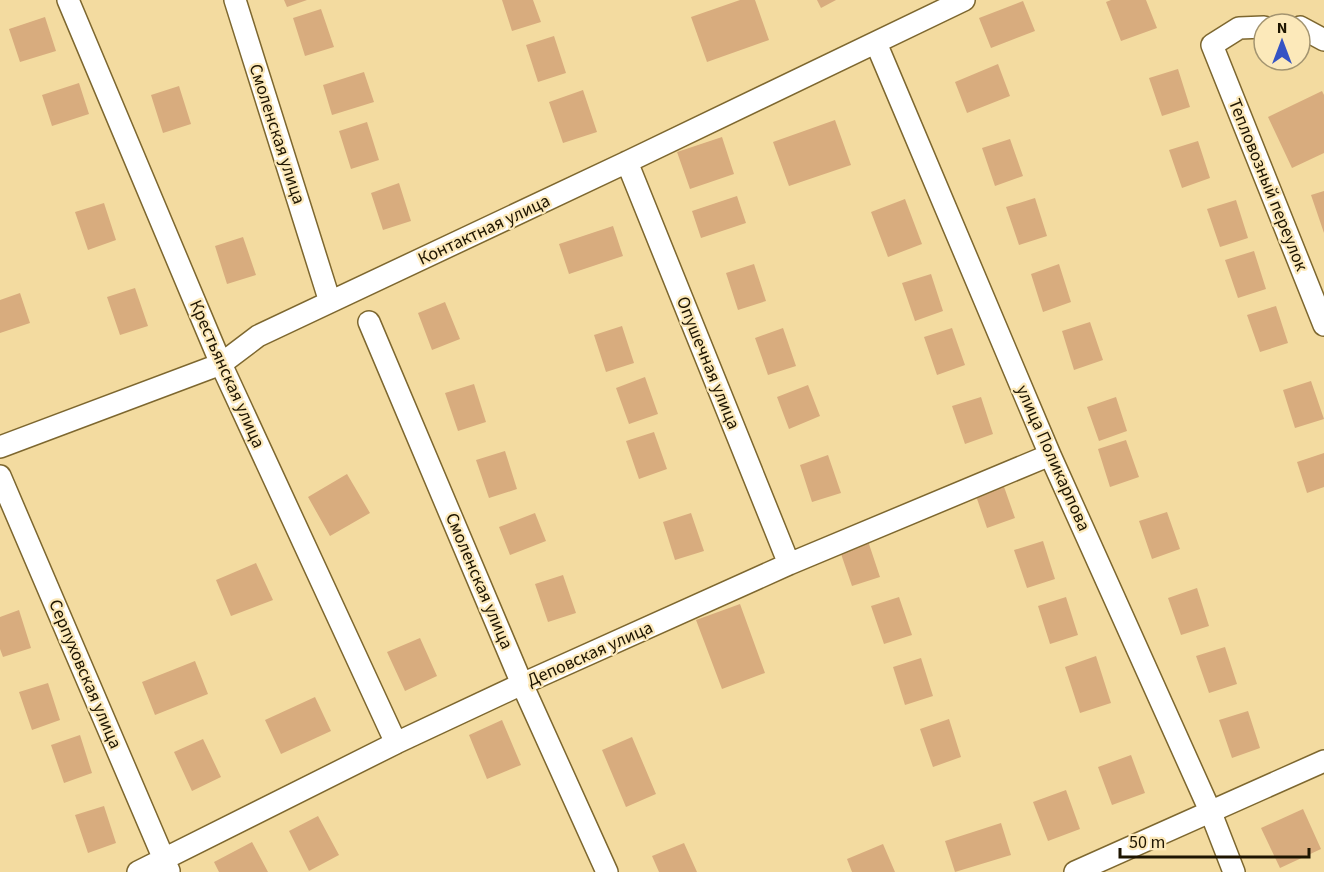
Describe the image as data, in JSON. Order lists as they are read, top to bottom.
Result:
{
  "streets": {
    "street": [
      "Смоленская улица",
      "Тепловозный переулок",
      "Контактная улица",
      "Опушечная улица",
      "Крестьянская улица",
      "улица Поликарпова",
      "Деповская улица",
      "Серпуховская улица"
    ]
  },
  "crossings": [
    ["Смоленская улица", "Контактная улица"],
    ["Смоленская улица", "Деповская улица"],
    ["Контактная улица", "Опушечная улица"],
    ["Контактная улица", "Крестьянская улица"],
    ["Контактная улица", "улица Поликарпова"],
    ["Опушечная улица", "Деповская улица"],
    ["Крестьянская улица", "Деповская улица"],
    ["улица Поликарпова", "Деповская улица"],
    ["Деповская улица", "Серпуховская улица"]
  ],
  "scale_bar": "50 m",
  "north": "top"
}
